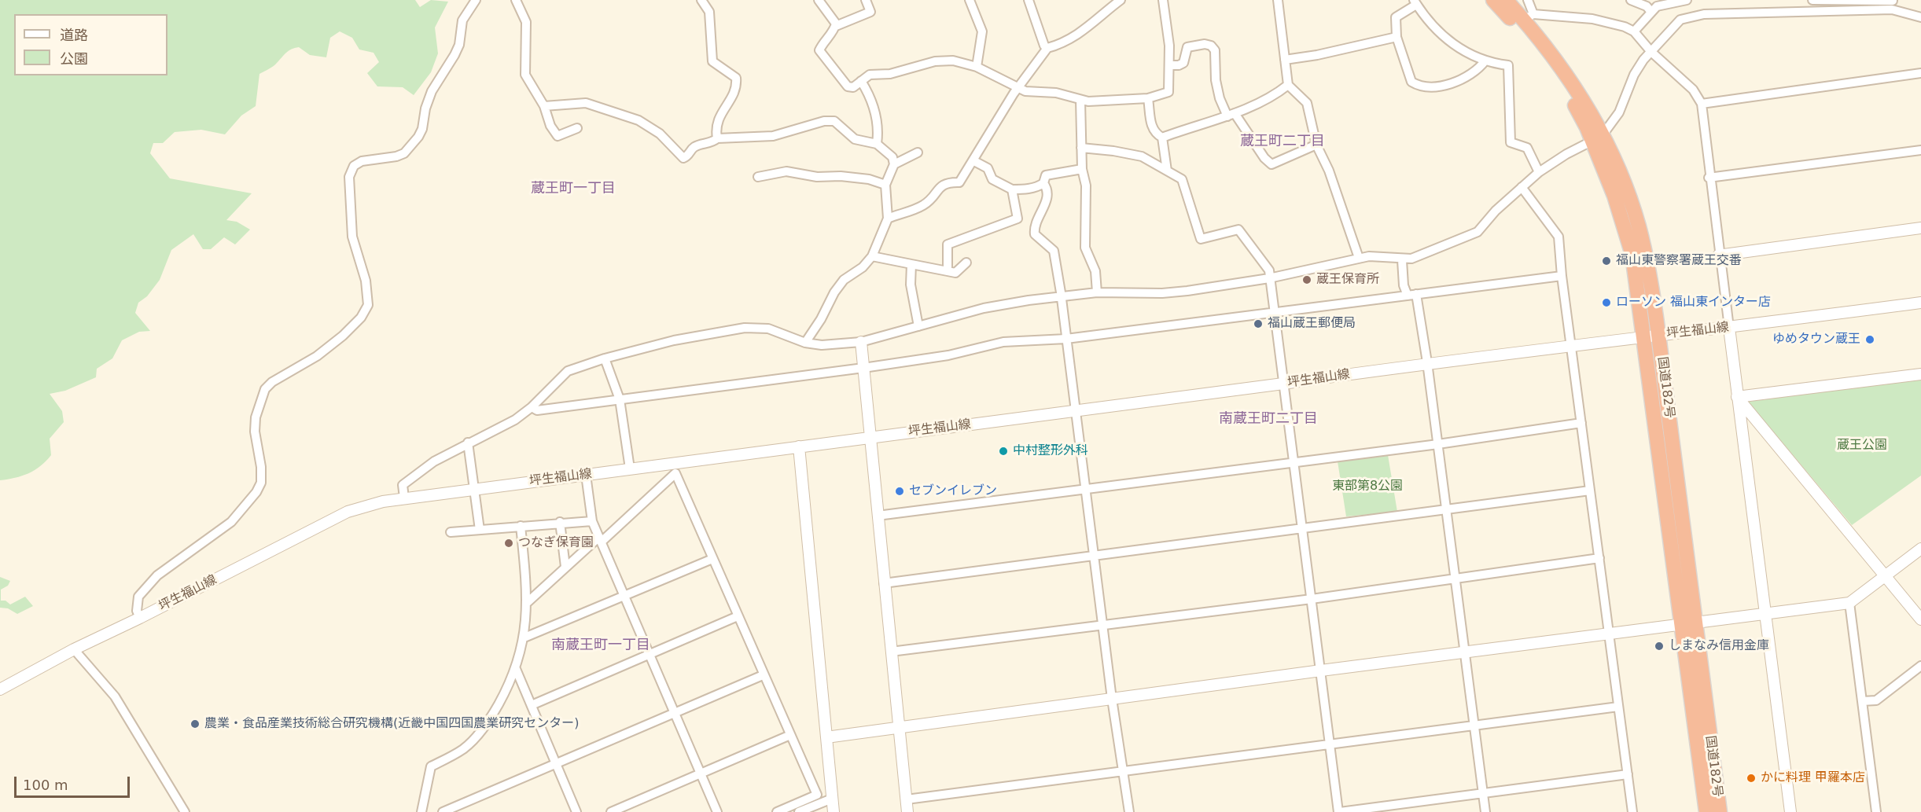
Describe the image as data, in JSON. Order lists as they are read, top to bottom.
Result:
{
  "streets": {
    "highway": ["国道182号"],
    "street": ["坪生福山線"]
  },
  "crossings": [
    ["坪生福山線", "国道182号"]
  ],
  "districts": [
    "蔵王町二丁目",
    "蔵王町一丁目",
    "南蔵王町二丁目",
    "南蔵王町一丁目"
  ],
  "parks": ["蔵王公園", "東部第8公園"],
  "places": [
    "福山東警察署蔵王交番",
    "蔵王保育所",
    "ローソン 福山東インター店",
    "福山蔵王郵便局",
    "ゆめタウン蔵王",
    "中村整形外科",
    "セブンイレブン",
    "つなぎ保育園",
    "しまなみ信用金庫",
    "農業・食品産業技術総合研究機構(近畿中国四国農業研究センター)",
    "かに料理 甲羅本店"
  ],
  "legend": ["道路", "公園"],
  "scale_bar": "100 m"
}
